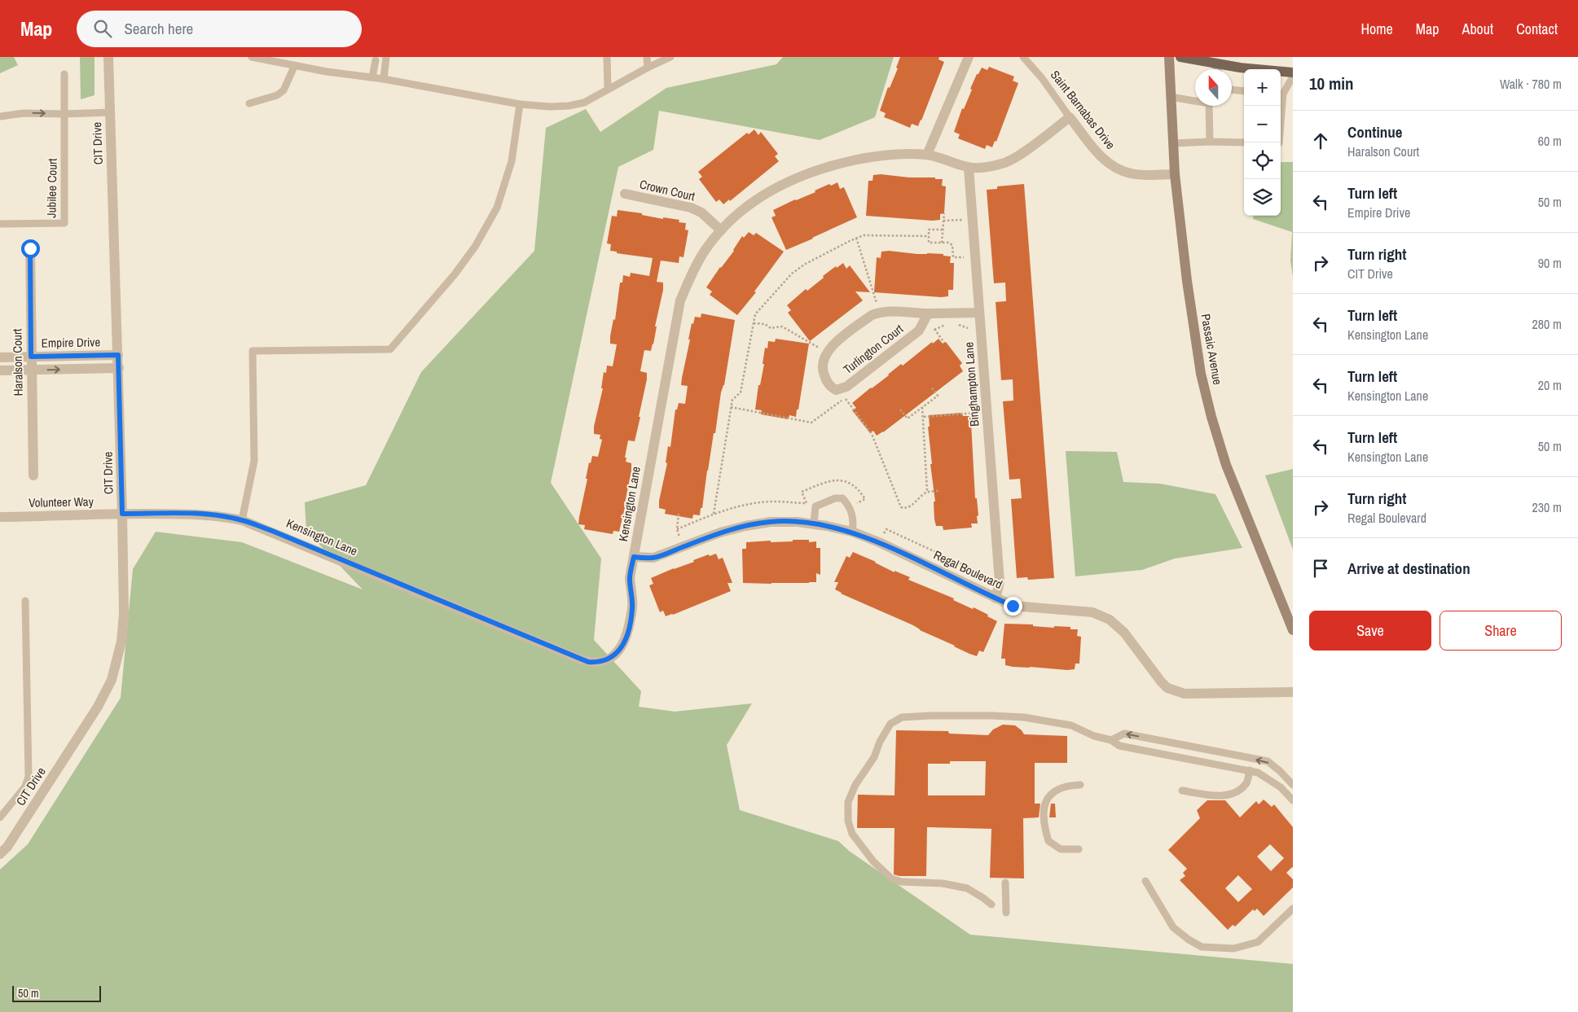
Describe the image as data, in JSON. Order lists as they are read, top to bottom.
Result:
{
  "streets": {
    "main road": ["Passaic Avenue"],
    "street": [
      "Saint Barnabas Drive",
      "CIT Drive",
      "Crown Court",
      "Empire Drive",
      "Turlington Court",
      "Haralson Court",
      "Binghampton Lane",
      "Volunteer Way",
      "Kensington Lane",
      "Regal Boulevard"
    ],
    "lane": ["Jubilee Court"]
  },
  "crossings": [
    ["Saint Barnabas Drive", "Passaic Avenue"],
    ["Saint Barnabas Drive", "Kensington Lane"],
    ["CIT Drive", "Empire Drive"],
    ["CIT Drive", "Volunteer Way"],
    ["CIT Drive", "Kensington Lane"],
    ["Crown Court", "Kensington Lane"],
    ["Empire Drive", "Haralson Court"],
    ["Turlington Court", "Binghampton Lane"],
    ["Binghampton Lane", "Kensington Lane"],
    ["Binghampton Lane", "Regal Boulevard"],
    ["Volunteer Way", "Kensington Lane"],
    ["Kensington Lane", "Regal Boulevard"]
  ],
  "scale_bar": "50 m",
  "north": "top",
  "page": {
    "header": "Map",
    "search": "Search here",
    "nav": [
      "Home",
      "Map",
      "About",
      "Contact"
    ],
    "heading": ["10 min", "Walk · 780 m"],
    "map_buttons": ["+", "−"],
    "list": [
      ["Continue", "Haralson Court", "60 m"],
      ["Turn left", "Empire Drive", "50 m"],
      ["Turn right", "CIT Drive", "90 m"],
      ["Turn left", "Kensington Lane", "280 m"],
      ["Turn left", "Kensington Lane", "20 m"],
      ["Turn left", "Kensington Lane", "50 m"],
      ["Turn right", "Regal Boulevard", "230 m"],
      "Arrive at destination"
    ],
    "buttons": ["Save", "Share"],
    "scale": "50 m"
  }
}
